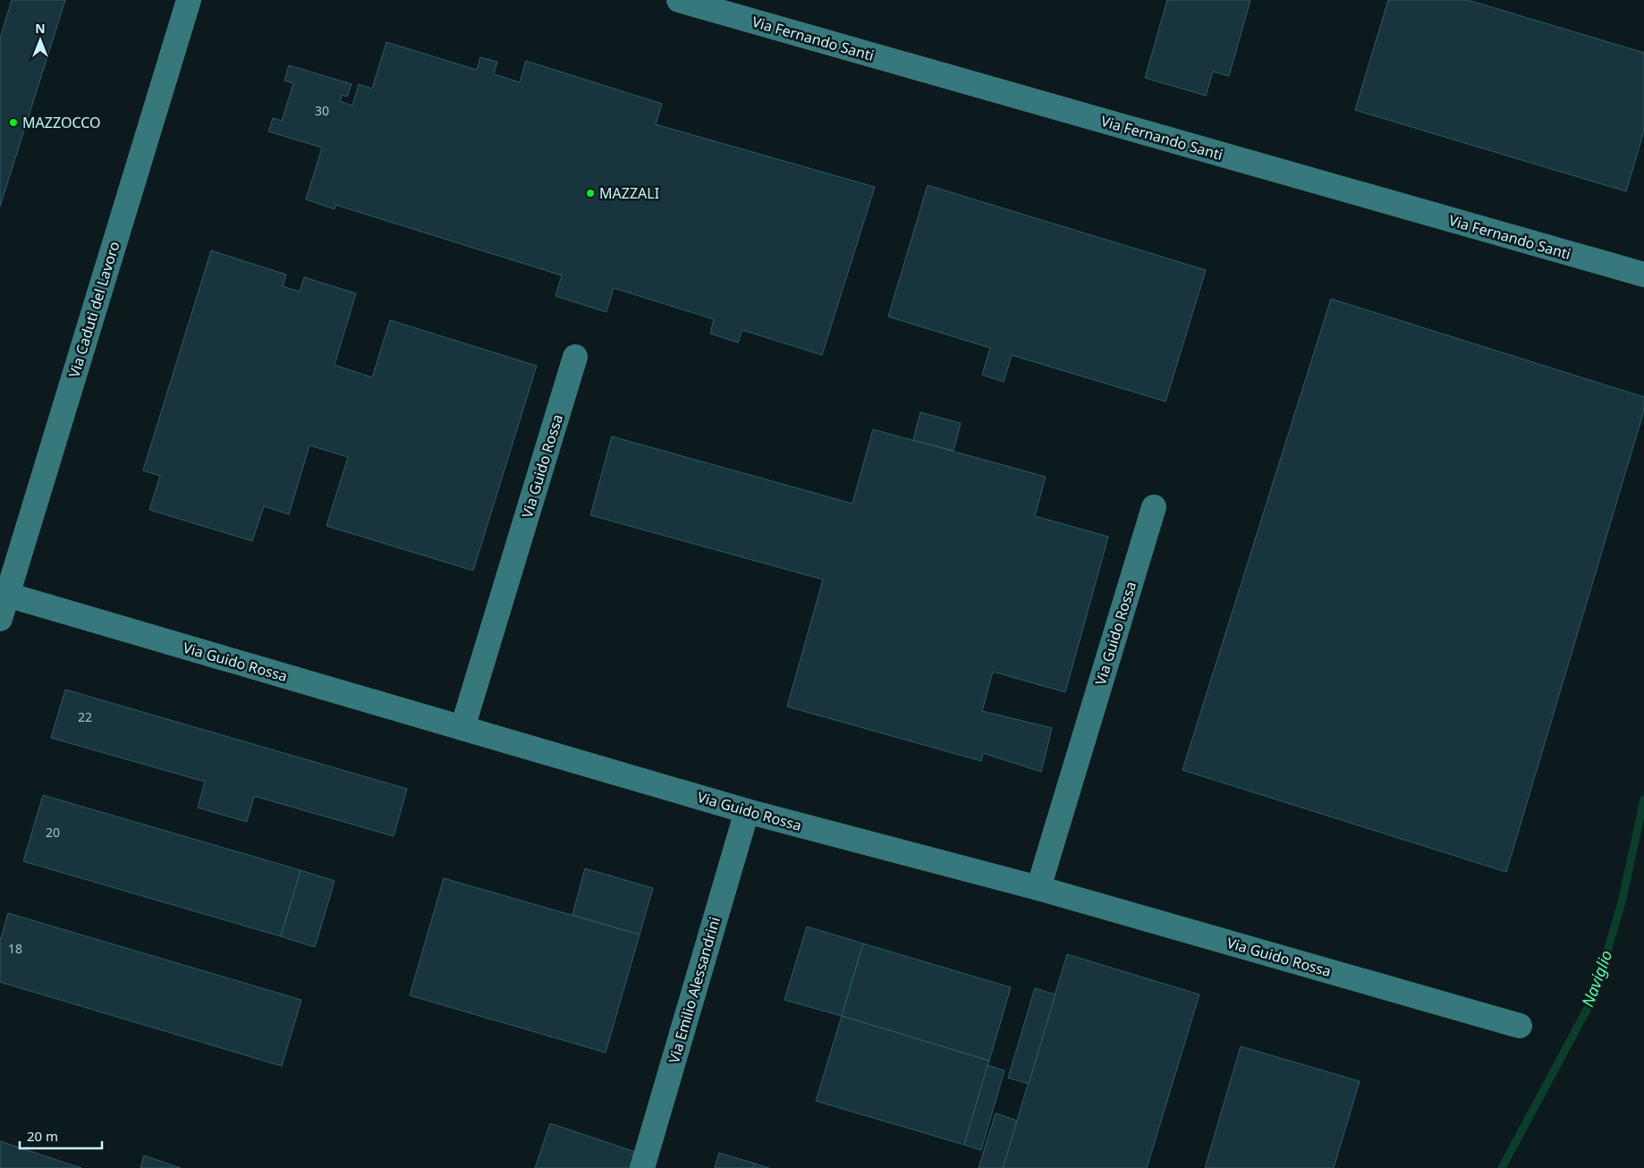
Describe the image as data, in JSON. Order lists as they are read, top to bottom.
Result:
{
  "streets": {
    "street": [
      "Via Fernando Santi",
      "Via Caduti del Lavoro",
      "Via Guido Rossa",
      "Via Emilio Alessandrini"
    ]
  },
  "crossings": [
    ["Via Caduti del Lavoro", "Via Guido Rossa"],
    ["Via Guido Rossa", "Via Emilio Alessandrini"]
  ],
  "water": ["Naviglio"],
  "places": ["MAZZOCCO", "MAZZALI"],
  "house_numbers": [
    "30",
    "22",
    "20",
    "18"
  ],
  "scale_bar": "20 m",
  "north": "top"
}
